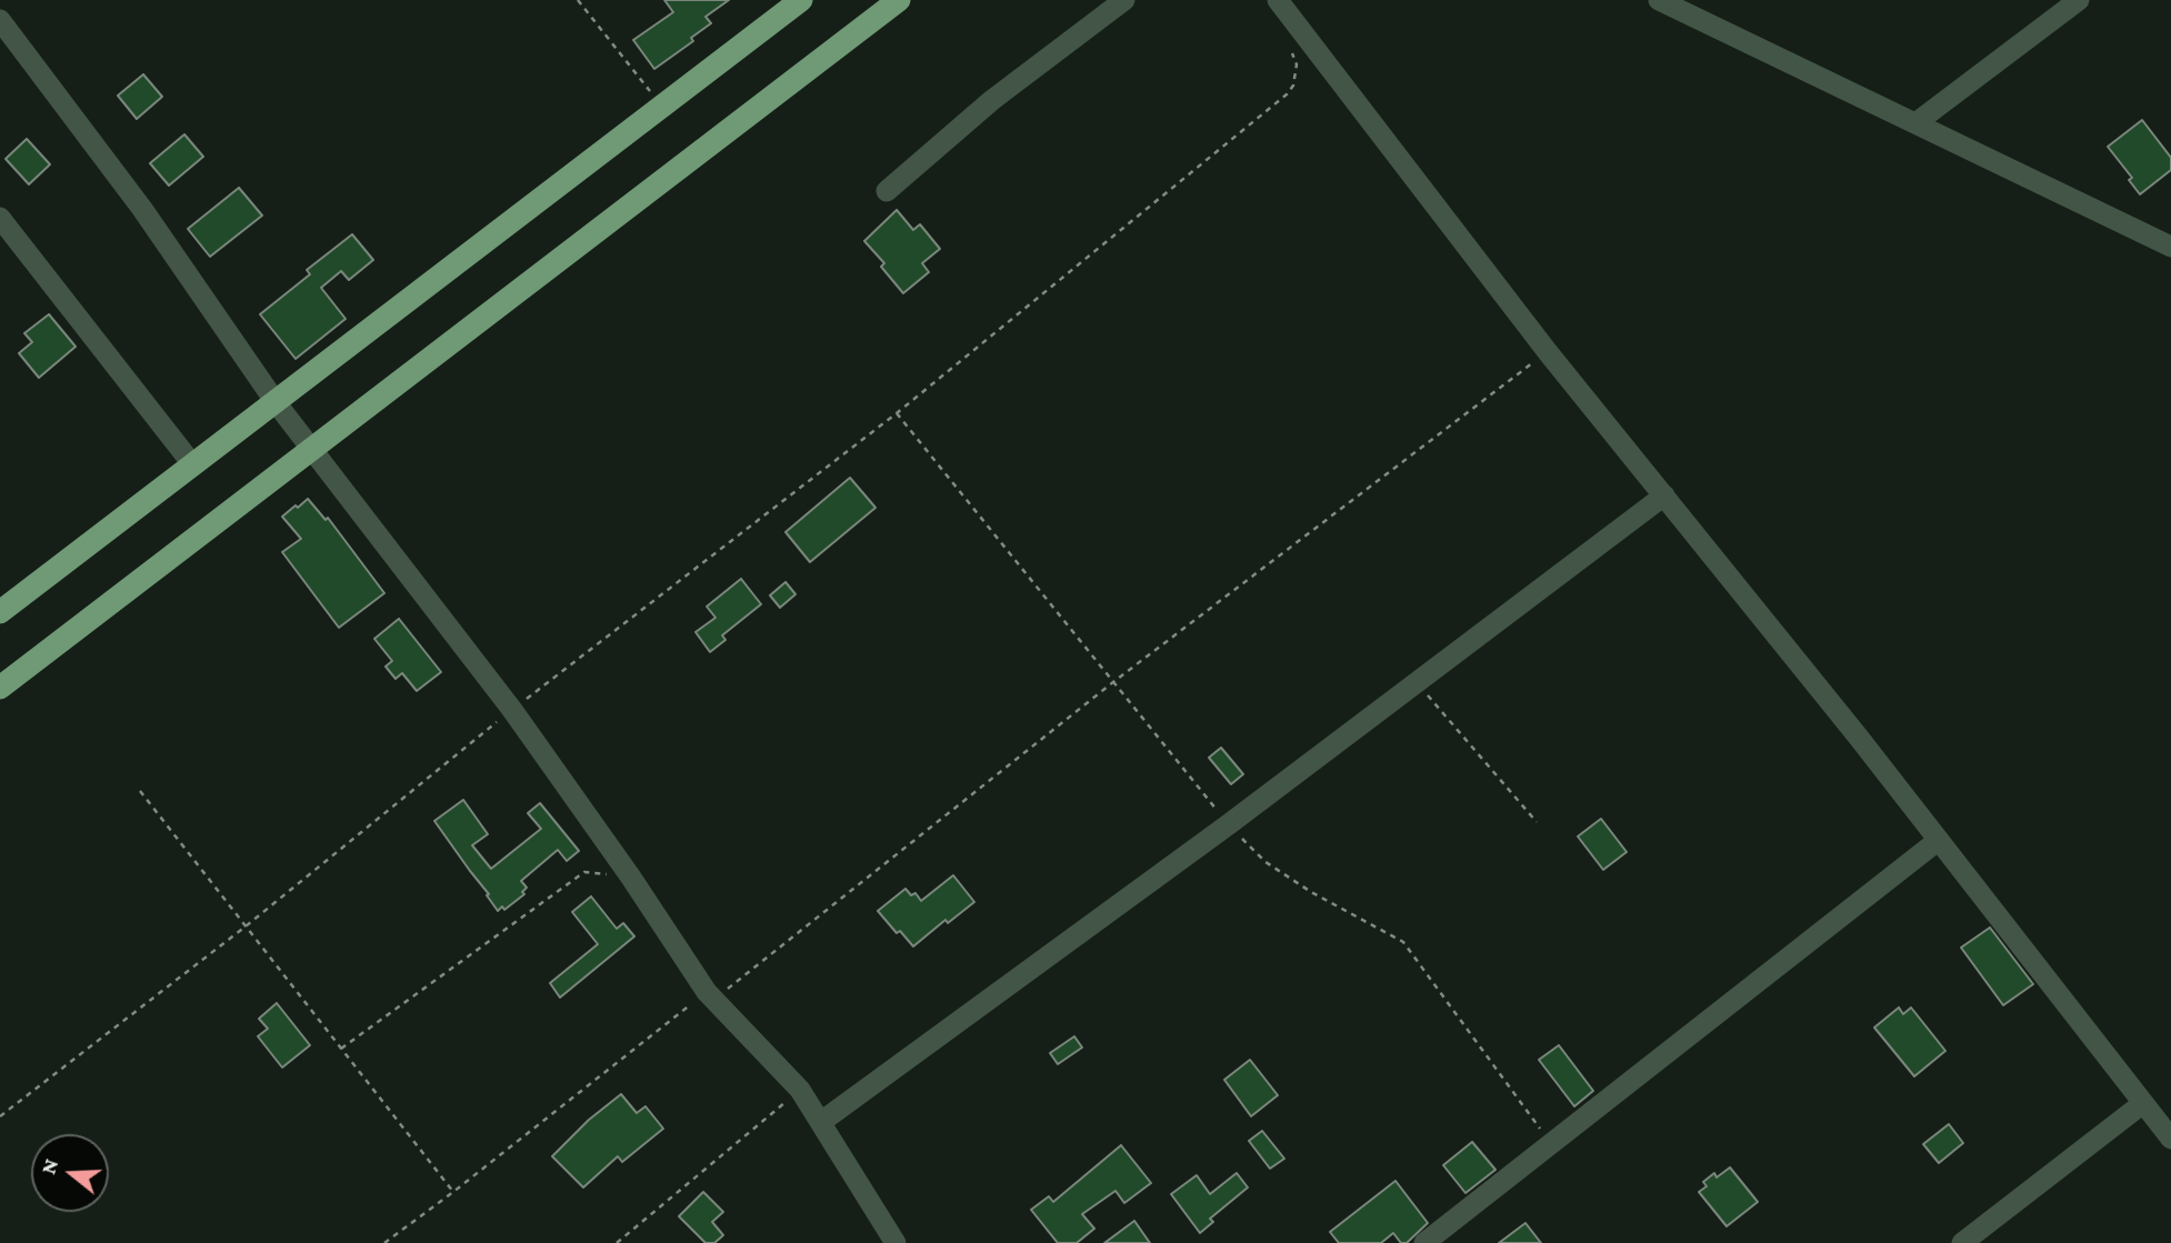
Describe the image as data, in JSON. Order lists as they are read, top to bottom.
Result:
{
  "north": "left"
}
